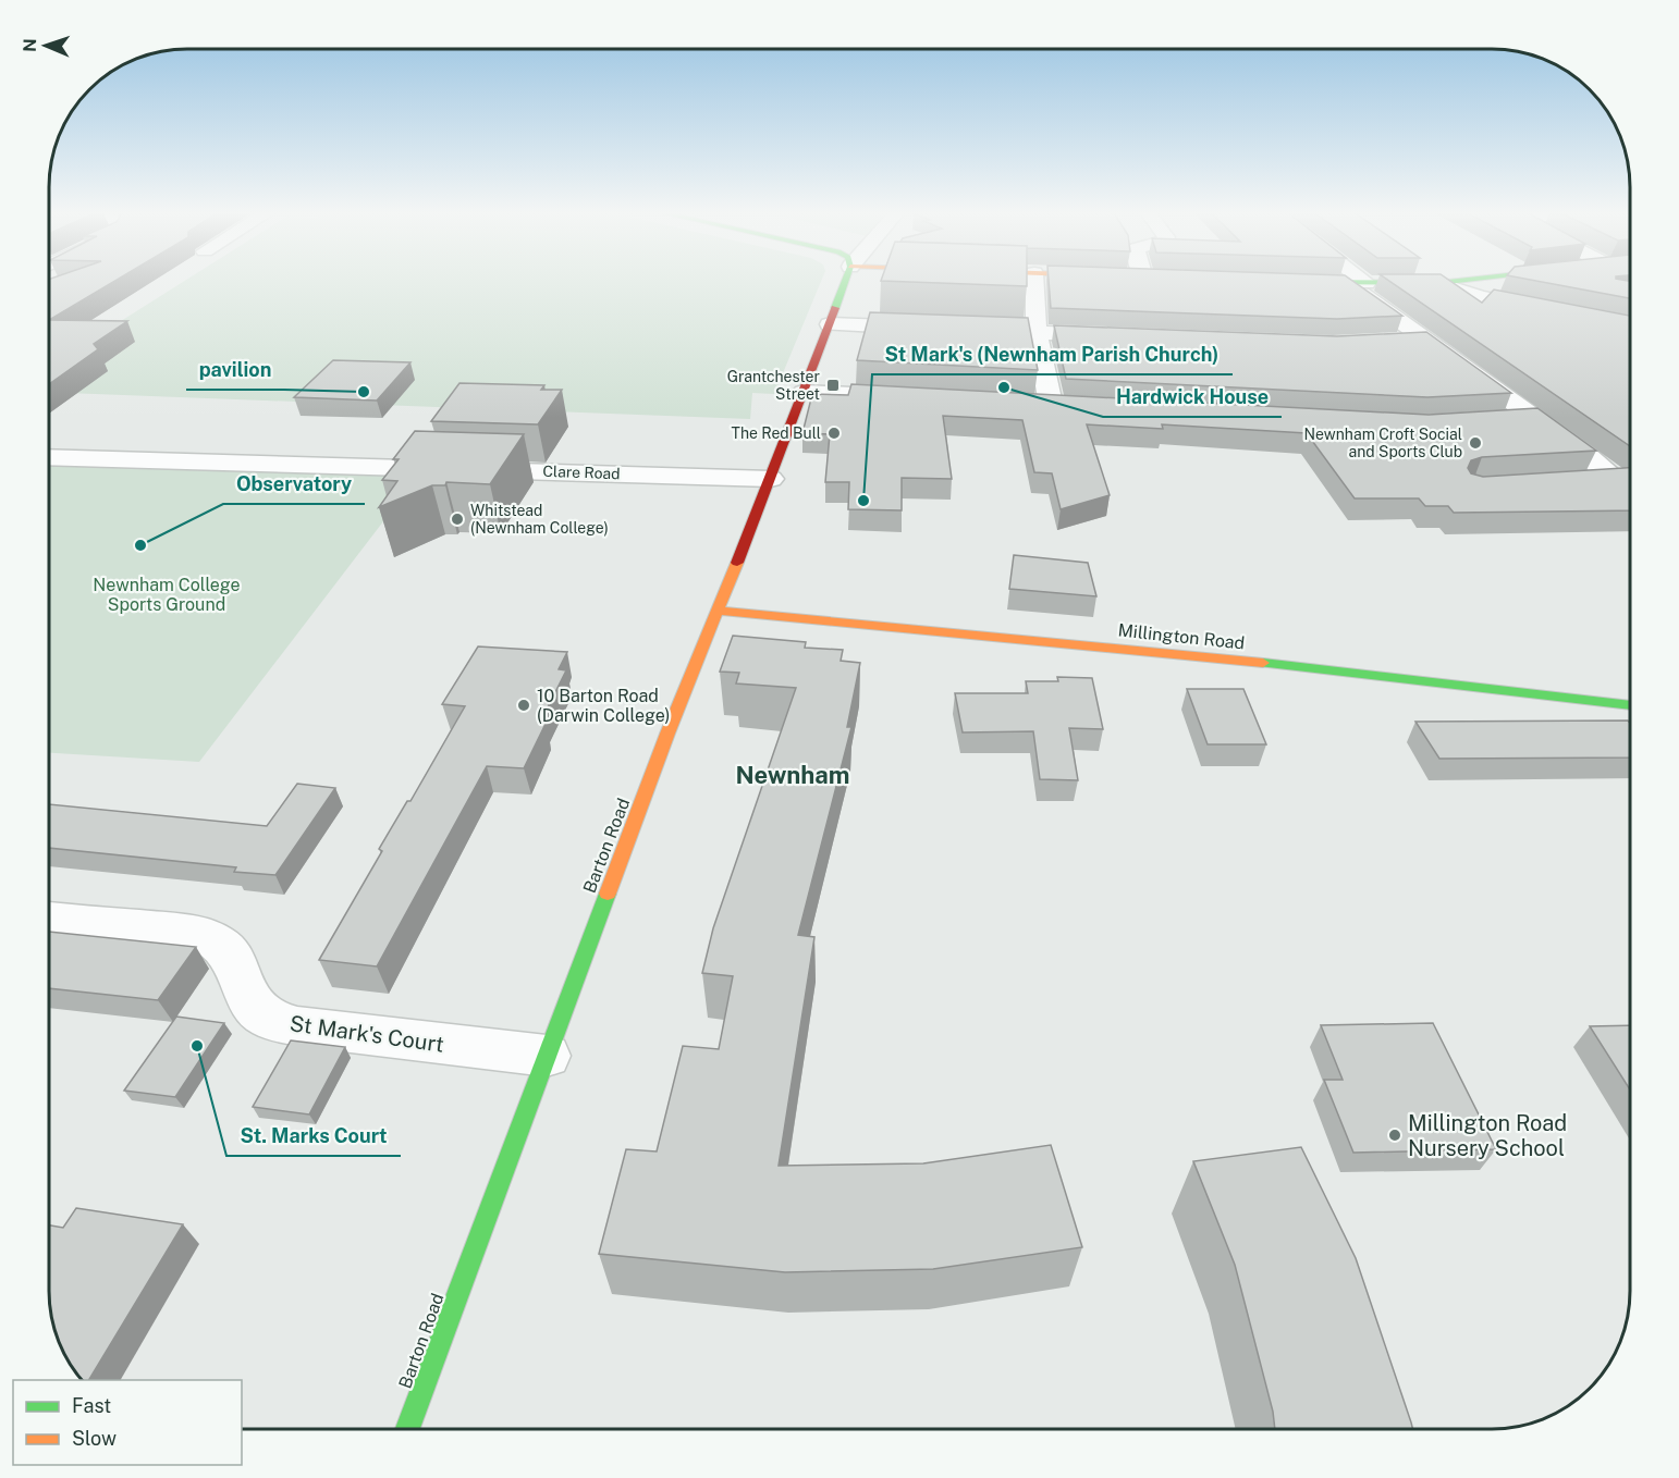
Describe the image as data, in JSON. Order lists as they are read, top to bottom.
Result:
{
  "streets": {
    "main road": ["Millington Road", "Barton Road"],
    "street": ["Clare Road", "St Mark's Court"]
  },
  "crossings": [
    ["Clare Road", "Barton Road"],
    ["Millington Road", "Barton Road"],
    ["Barton Road", "St Mark's Court"]
  ],
  "districts": ["Newnham"],
  "parks": ["Newnham College Sports Ground"],
  "places": {
    "transit": ["Grantchester Street"],
    "other": [
      "Hardwick House",
      "pavilion",
      "The Red Bull",
      "Newnham Croft Social and Sports Club",
      "St Mark's (Newnham Parish Church)",
      "Whitstead (Newnham College)",
      "Observatory",
      "10 Barton Road (Darwin College)",
      "St. Marks Court",
      "Millington Road Nursery School"
    ]
  },
  "legend": ["Fast", "Slow"],
  "north": "left"
}
